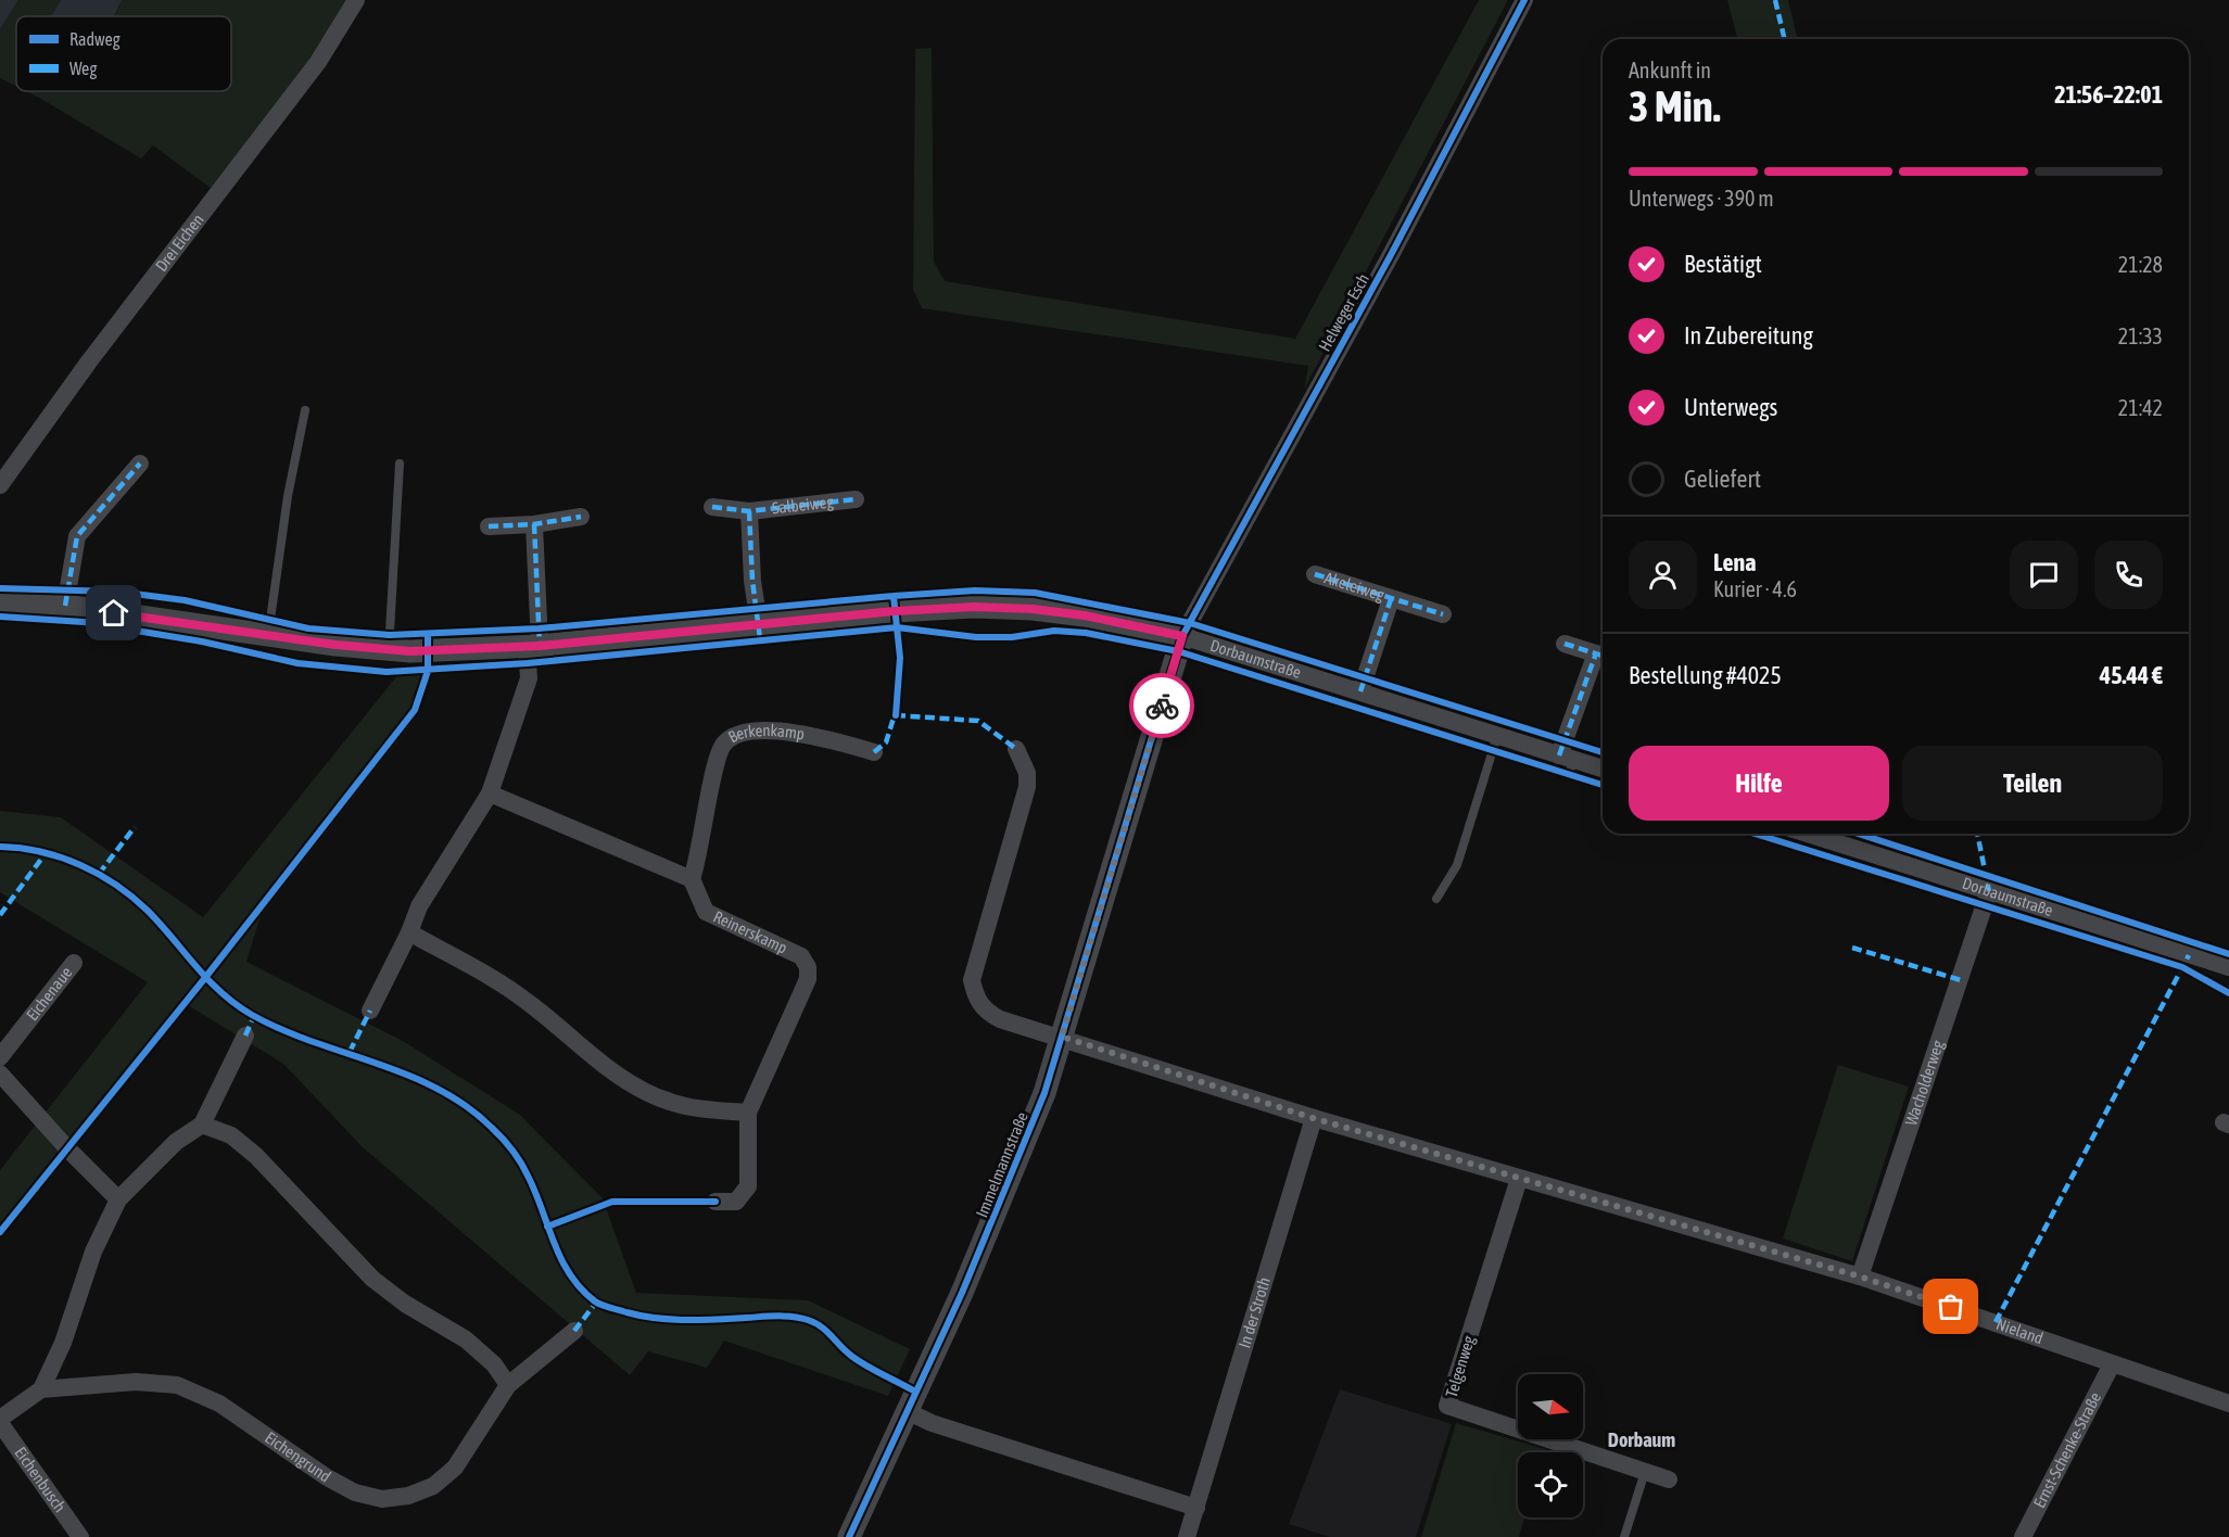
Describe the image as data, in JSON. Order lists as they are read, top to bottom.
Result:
{
  "streets": {
    "street": [
      "Drei Eichen",
      "Helweger Esch",
      "Salbeiweg",
      "Akeleiweg",
      "Dorbaumstraße",
      "Berkenkamp",
      "Reinerskamp",
      "Eichenaue",
      "Wacholderweg",
      "Immelmannstraße",
      "In der Stroth",
      "Nieland",
      "Telgenweg",
      "Ernst-Schenke-Straße",
      "Eichengrund",
      "Eichenbusch"
    ]
  },
  "crossings": [
    ["Helweger Esch", "Dorbaumstraße"],
    ["Helweger Esch", "Immelmannstraße"],
    ["Salbeiweg", "Dorbaumstraße"],
    ["Akeleiweg", "Dorbaumstraße"],
    ["Dorbaumstraße", "Wacholderweg"],
    ["Dorbaumstraße", "Immelmannstraße"],
    ["Berkenkamp", "Reinerskamp"],
    ["Wacholderweg", "Nieland"],
    ["Immelmannstraße", "Nieland"],
    ["In der Stroth", "Nieland"],
    ["Nieland", "Telgenweg"],
    ["Nieland", "Ernst-Schenke-Straße"]
  ],
  "districts": ["Dorbaum"],
  "legend": ["Radweg", "Weg"],
  "north": "right",
  "page": {
    "heading": ["3 Min.", "Ankunft in", "21:56–22:01"],
    "panel": [
      "Lena",
      "Kurier · 4.6",
      "Bestellung #4025",
      "45.44 €"
    ],
    "bar": "Unterwegs · 390 m",
    "list": [
      ["Bestätigt", "21:28"],
      ["In Zubereitung", "21:33"],
      ["Unterwegs", "21:42"],
      "Geliefert"
    ],
    "buttons": ["Hilfe", "Teilen"]
  }
}
